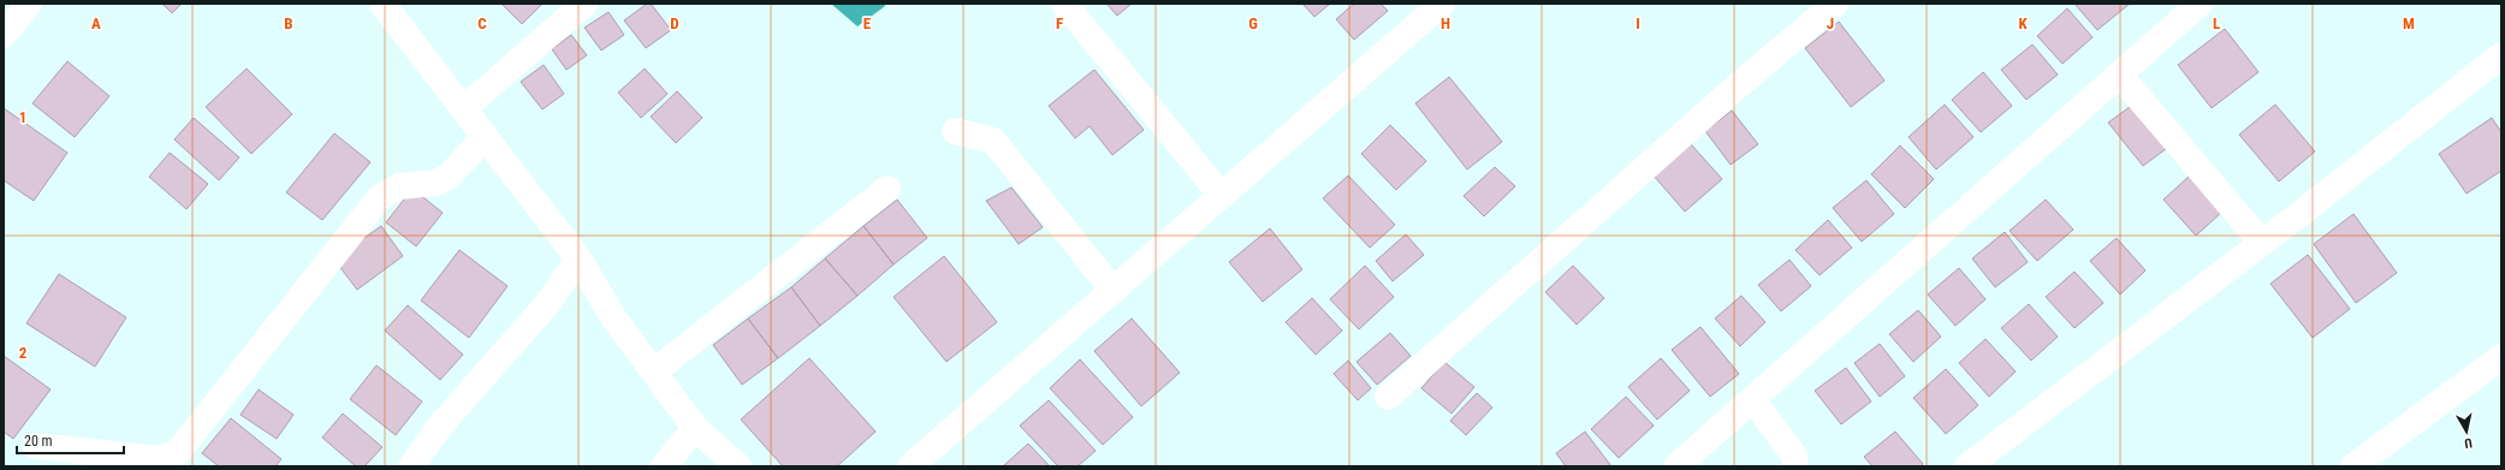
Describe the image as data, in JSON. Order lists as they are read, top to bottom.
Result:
{
  "scale_bar": "20 m",
  "north": "bottom",
  "grid": {
    "columns": [
      "A",
      "B",
      "C",
      "D",
      "E",
      "F",
      "G",
      "H",
      "I",
      "J",
      "K",
      "L",
      "M"
    ],
    "rows": ["1", "2"]
  }
}
